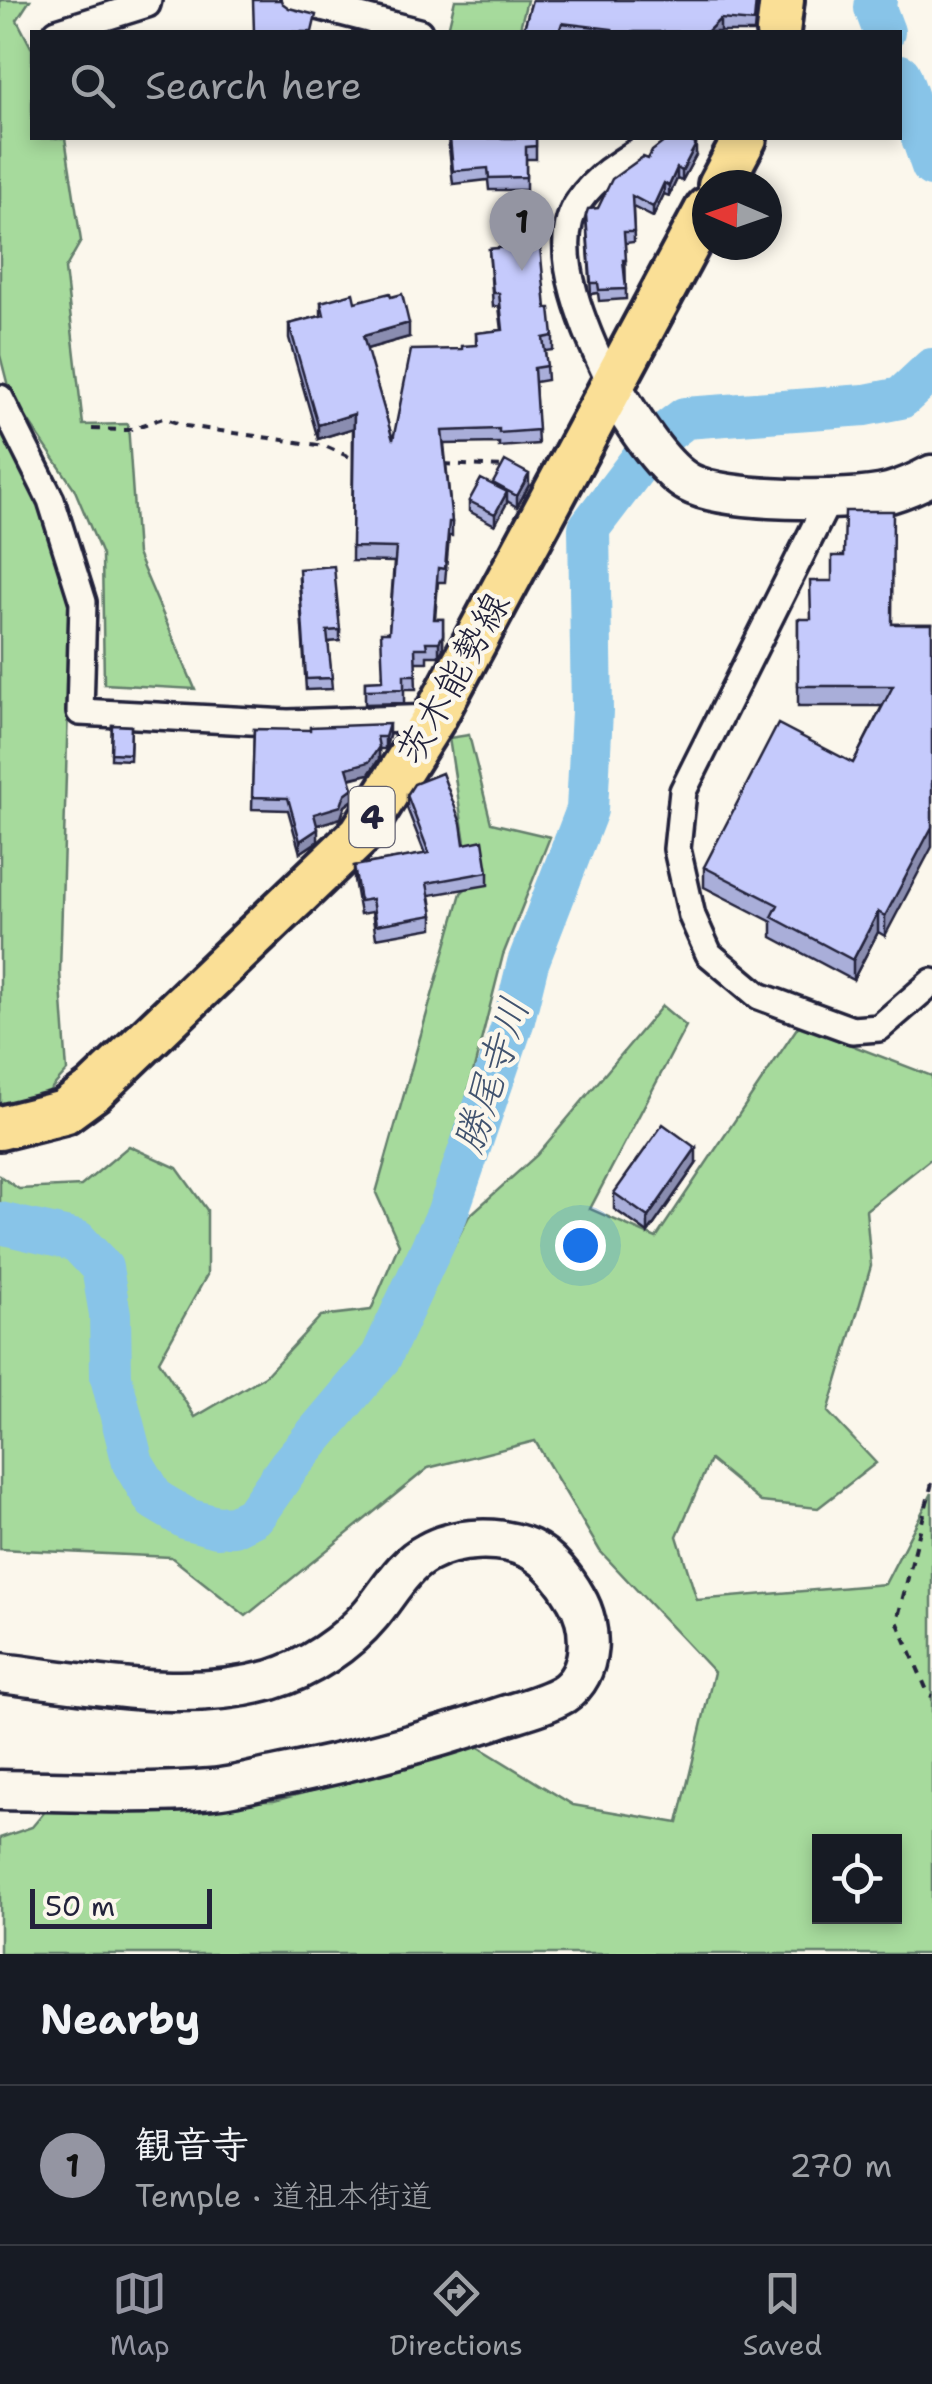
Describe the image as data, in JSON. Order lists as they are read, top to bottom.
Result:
{
  "streets": {
    "main road": ["茨木能勢線", "4"]
  },
  "water": ["勝尾寺川"],
  "scale_bar": "50 m",
  "north": "left",
  "page": {
    "search": "Search here",
    "pins": "1",
    "scale": "50 m",
    "heading": "Nearby",
    "list": [
      {
        "mark": "1",
        "name": "観音寺",
        "note": "Temple · 道祖本街道",
        "value": "270 m"
      }
    ],
    "nav": ["Map", "Directions", "Saved"]
  }
}
